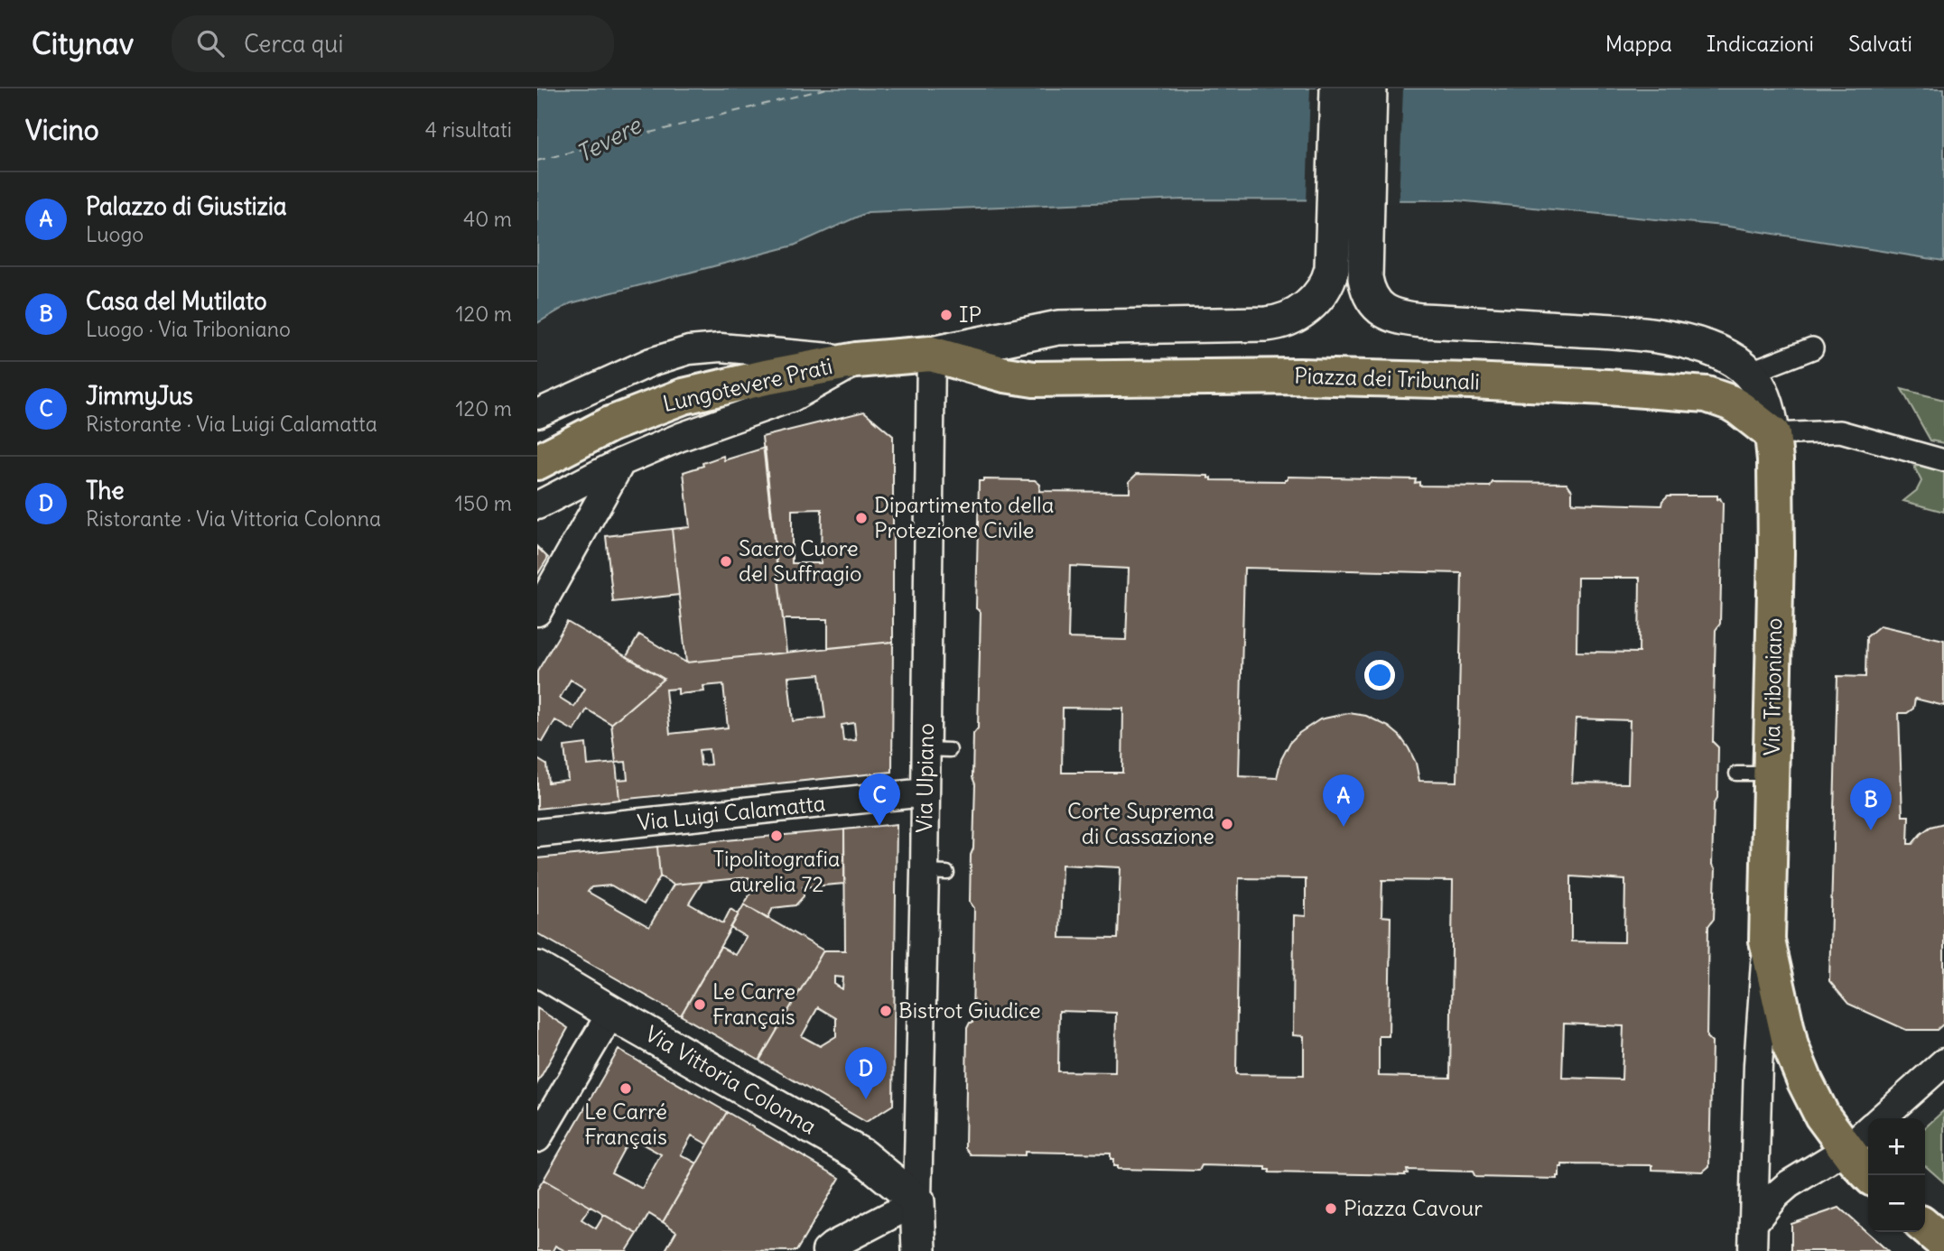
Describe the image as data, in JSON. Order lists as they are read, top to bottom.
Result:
{
  "streets": {
    "main road": ["Piazza dei Tribunali", "Lungotevere Prati", "Via Triboniano"],
    "street": ["Via Ulpiano", "Via Luigi Calamatta", "Via Vittoria Colonna"]
  },
  "crossings": [
    ["Piazza dei Tribunali", "Lungotevere Prati"],
    ["Piazza dei Tribunali", "Via Triboniano"],
    ["Piazza dei Tribunali", "Via Ulpiano"],
    ["Lungotevere Prati", "Via Ulpiano"],
    ["Via Ulpiano", "Via Luigi Calamatta"],
    ["Via Ulpiano", "Via Vittoria Colonna"]
  ],
  "water": ["Tevere"],
  "places": [
    "IP",
    "Dipartimento della Protezione Civile",
    "Sacro Cuore del Suffragio",
    "Corte Suprema di Cassazione",
    "Tipolitografia aurelia 72",
    "Le Carre Français",
    "Bistrot Giudice",
    "Le Carré Français",
    "Piazza Cavour"
  ],
  "page": {
    "header": "Citynav",
    "search": "Cerca qui",
    "nav": ["Mappa", "Indicazioni", "Salvati"],
    "heading": ["Vicino", "4 risultati"],
    "list": [
      {
        "mark": "A",
        "name": "Palazzo di Giustizia",
        "note": "Luogo",
        "value": "40 m"
      },
      {
        "mark": "B",
        "name": "Casa del Mutilato",
        "note": "Luogo · Via Triboniano",
        "value": "120 m"
      },
      {
        "mark": "C",
        "name": "JimmyJus",
        "note": "Ristorante · Via Luigi Calamatta",
        "value": "120 m"
      },
      {
        "mark": "D",
        "name": "The",
        "note": "Ristorante · Via Vittoria Colonna",
        "value": "150 m"
      }
    ],
    "pins": [
      "C",
      "A",
      "B",
      "D"
    ],
    "map_buttons": ["+", "−"]
  }
}
